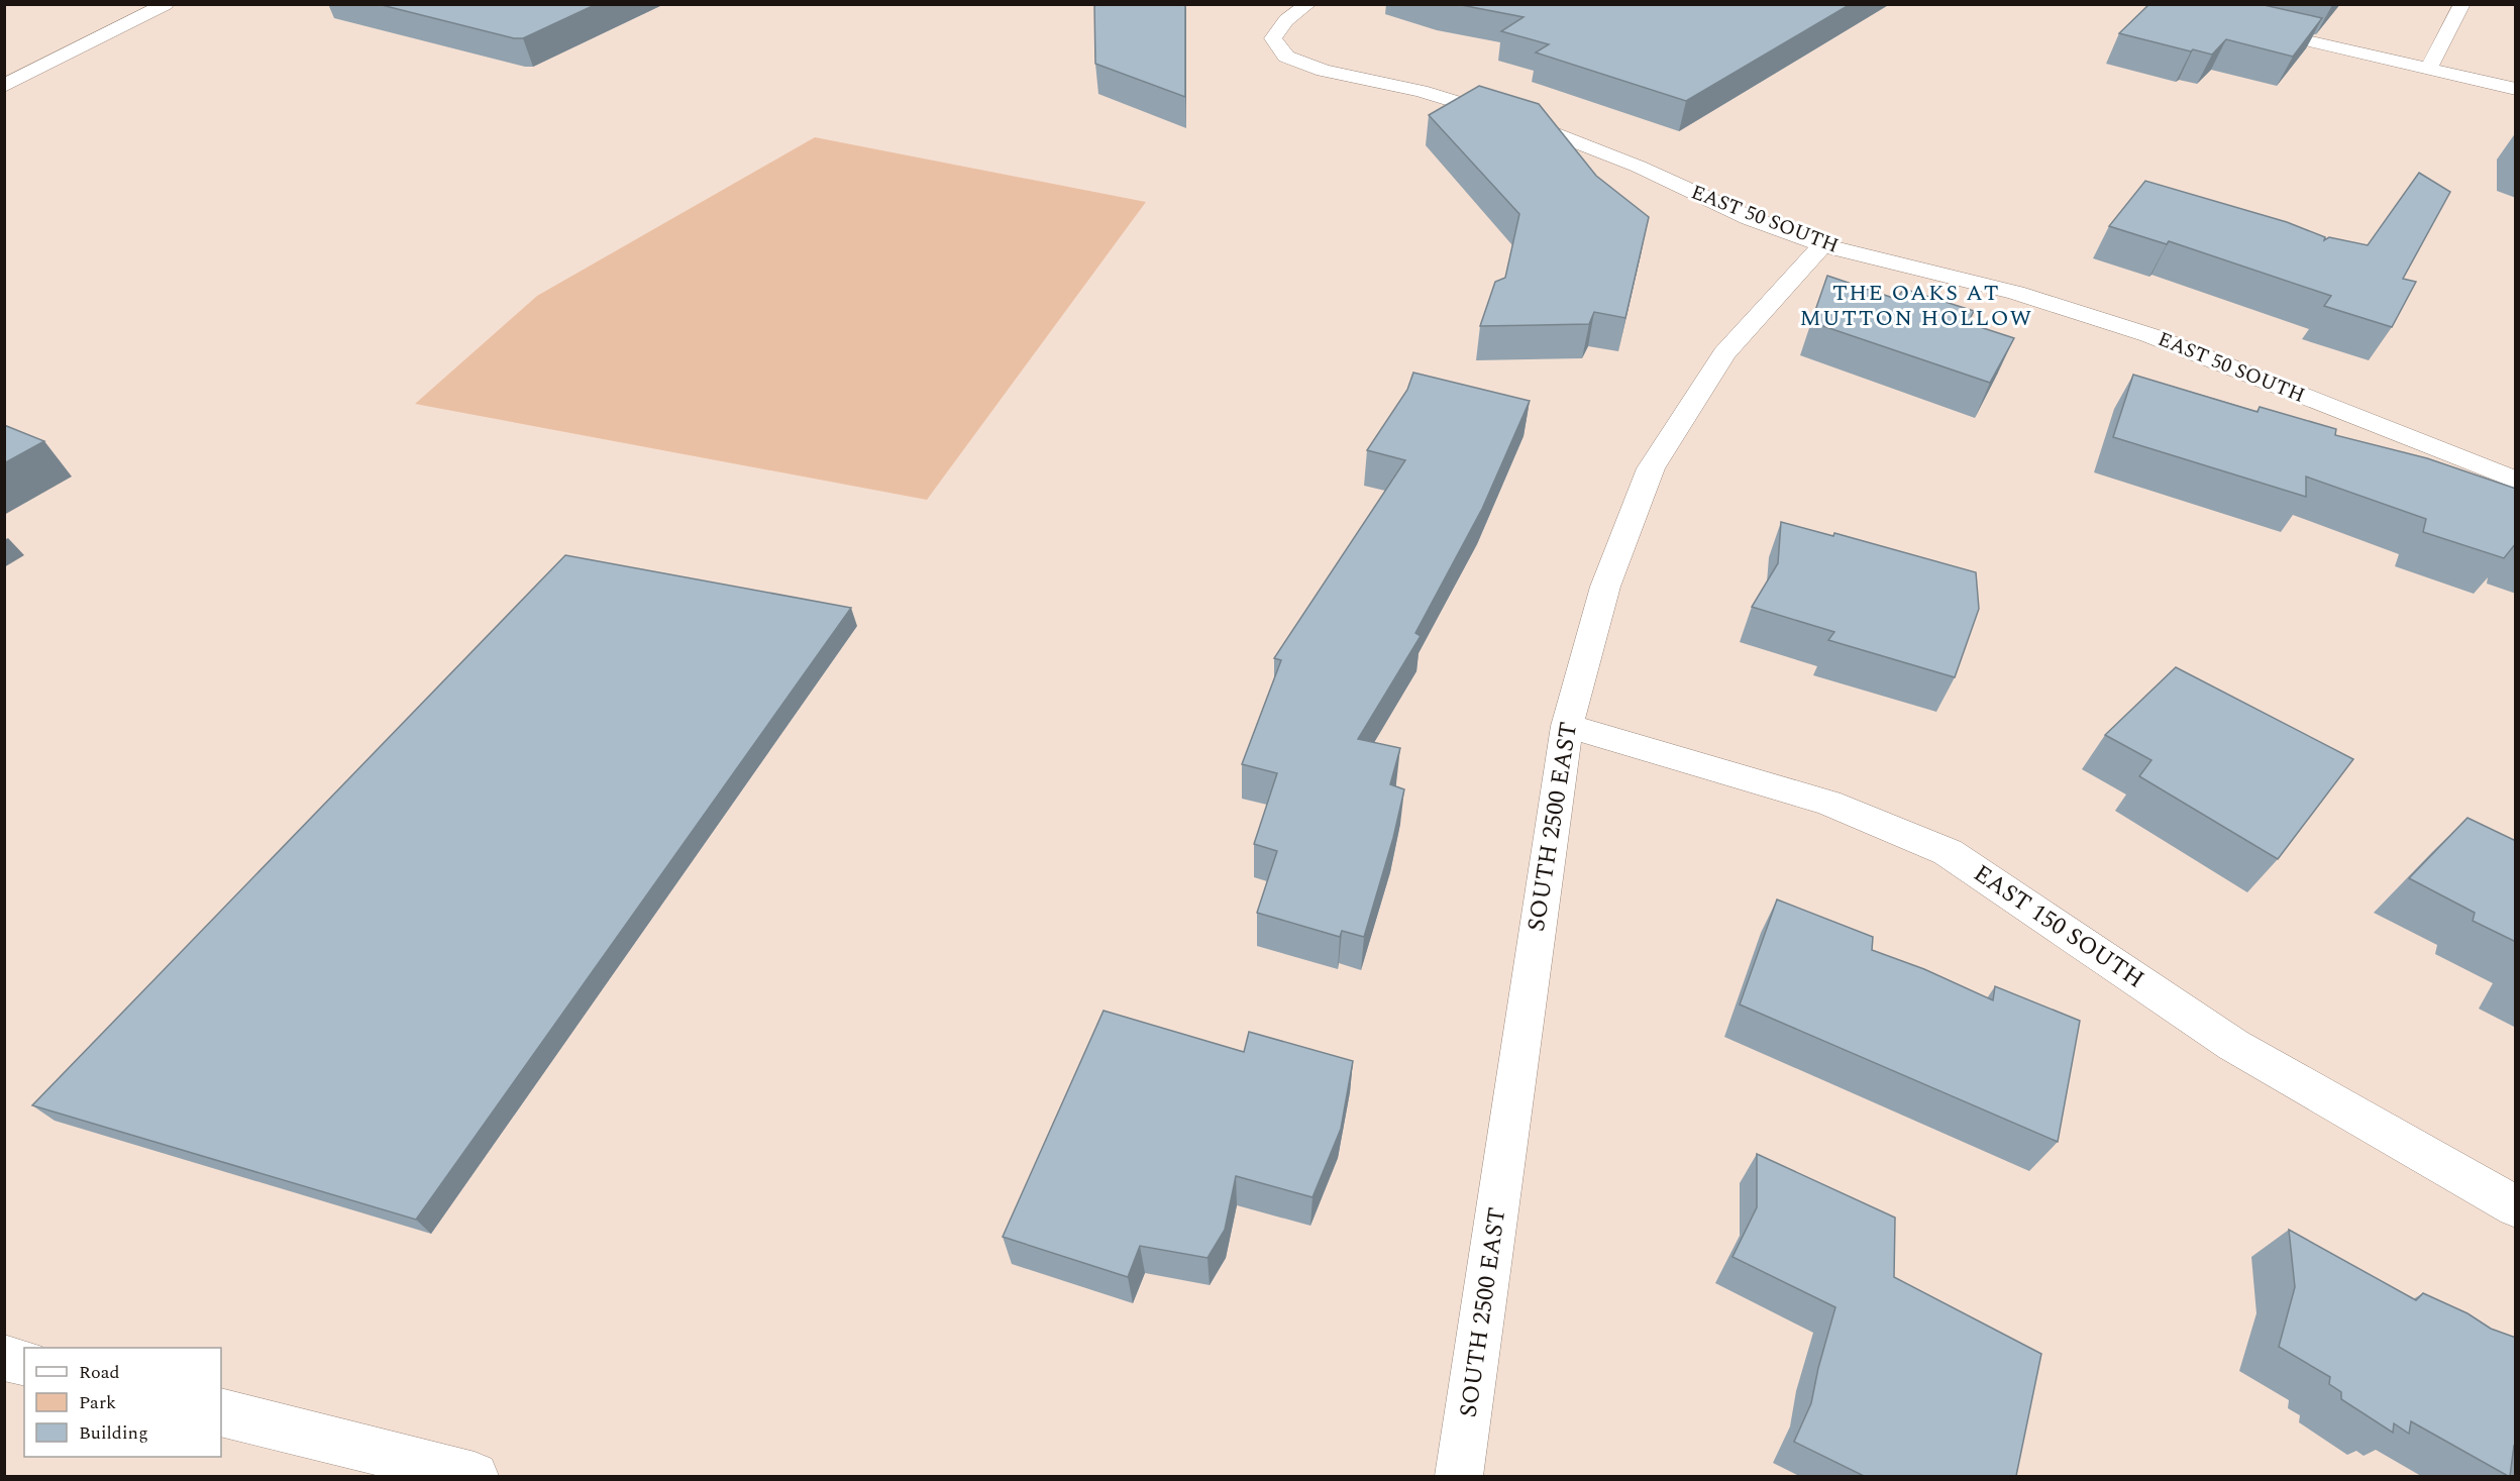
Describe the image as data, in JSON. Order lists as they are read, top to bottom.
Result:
{
  "streets": {
    "street": ["EAST 50 SOUTH", "SOUTH 2500 EAST", "EAST 150 SOUTH"]
  },
  "crossings": [
    ["EAST 50 SOUTH", "SOUTH 2500 EAST"],
    ["SOUTH 2500 EAST", "EAST 150 SOUTH"]
  ],
  "districts": ["THE OAKS AT MUTTON HOLLOW"],
  "legend": ["Road", "Park", "Building"]
}
